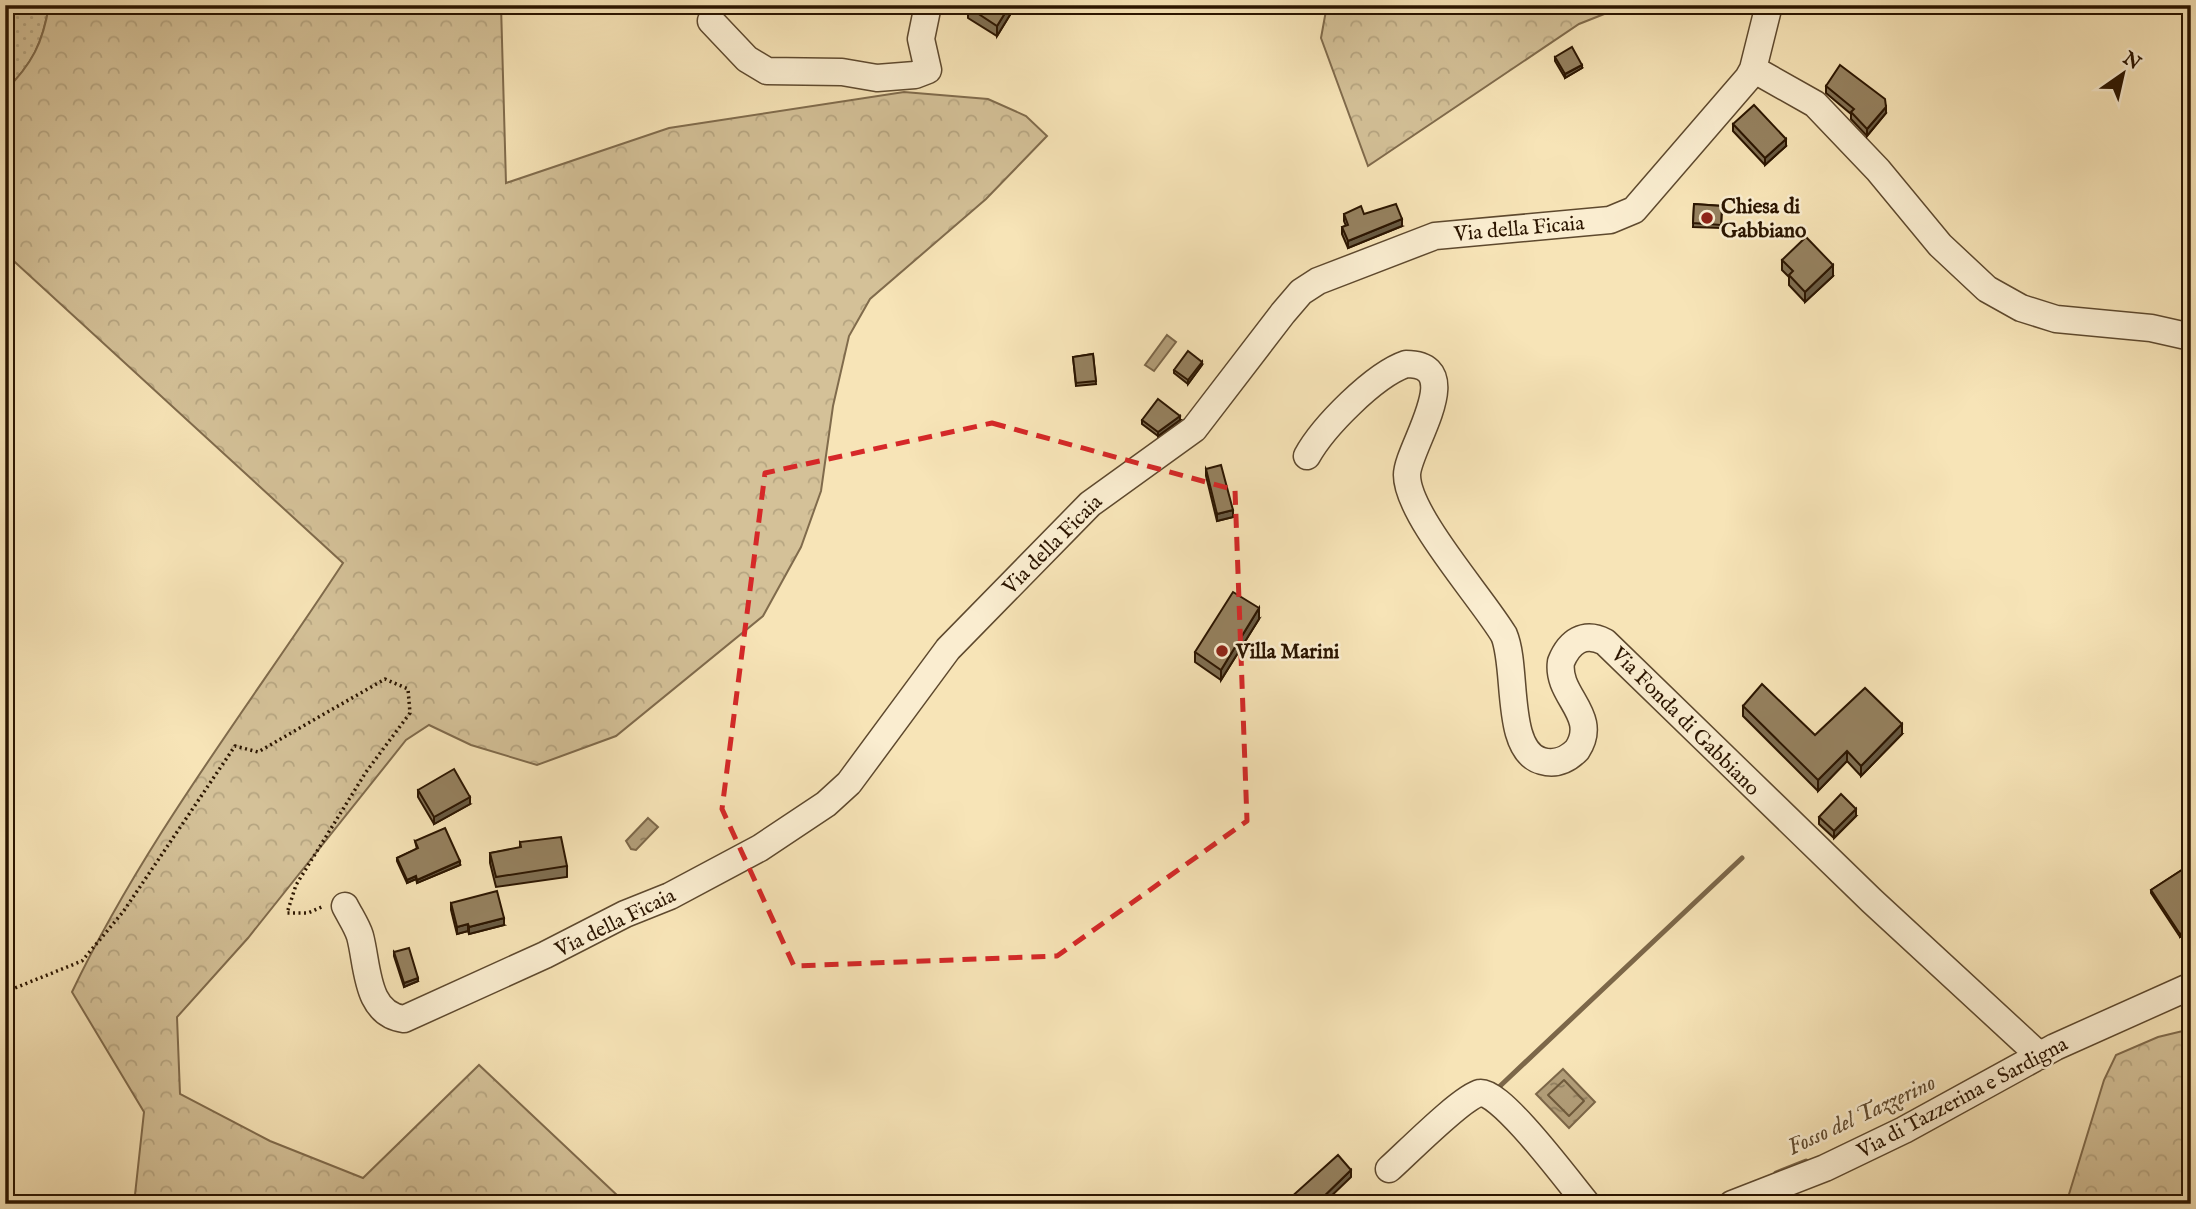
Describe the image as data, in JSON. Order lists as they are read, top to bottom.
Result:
{
  "streets": {
    "street": ["Via della Ficaia", "Via Fonda di Gabbiano", "Via di Tazzerina e Sardigna"]
  },
  "crossings": [
    ["Via Fonda di Gabbiano", "Via di Tazzerina e Sardigna"]
  ],
  "water": ["Fosso del Tazzerino"],
  "places": ["Chiesa di Gabbiano", "Villa Marini"],
  "north": "top right"
}
